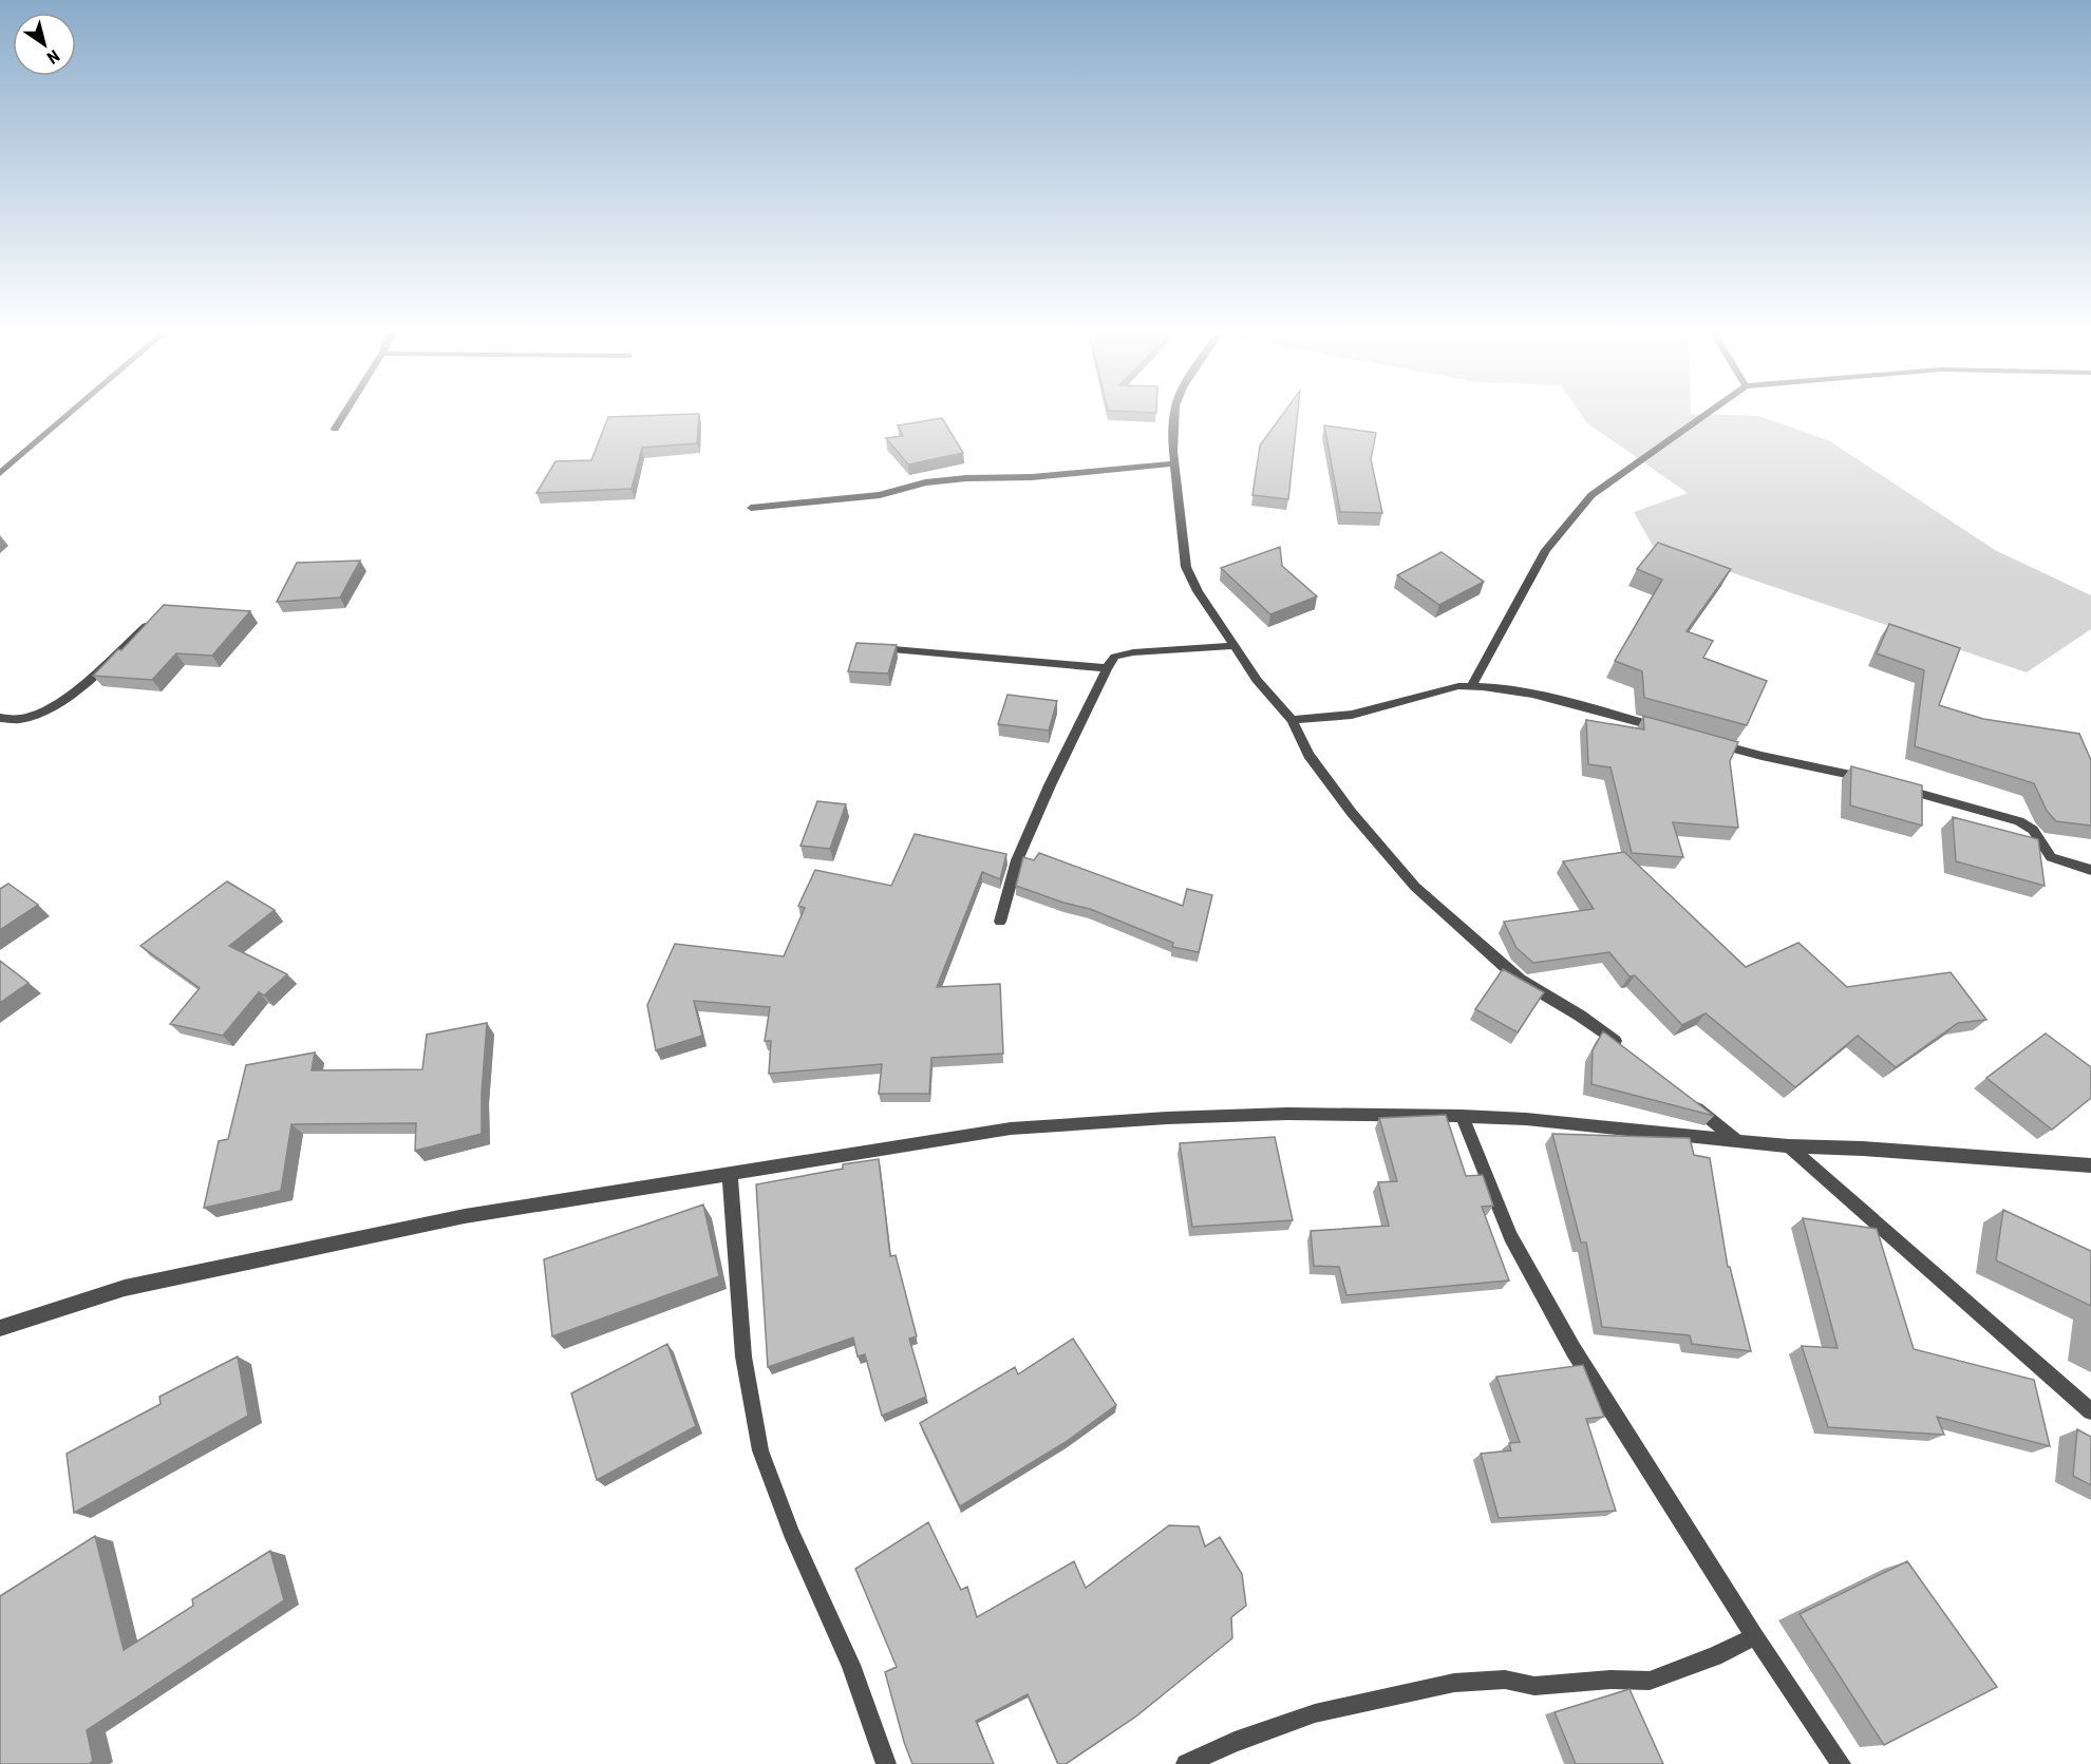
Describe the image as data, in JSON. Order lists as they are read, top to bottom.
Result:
{
  "north": "bottom right"
}
